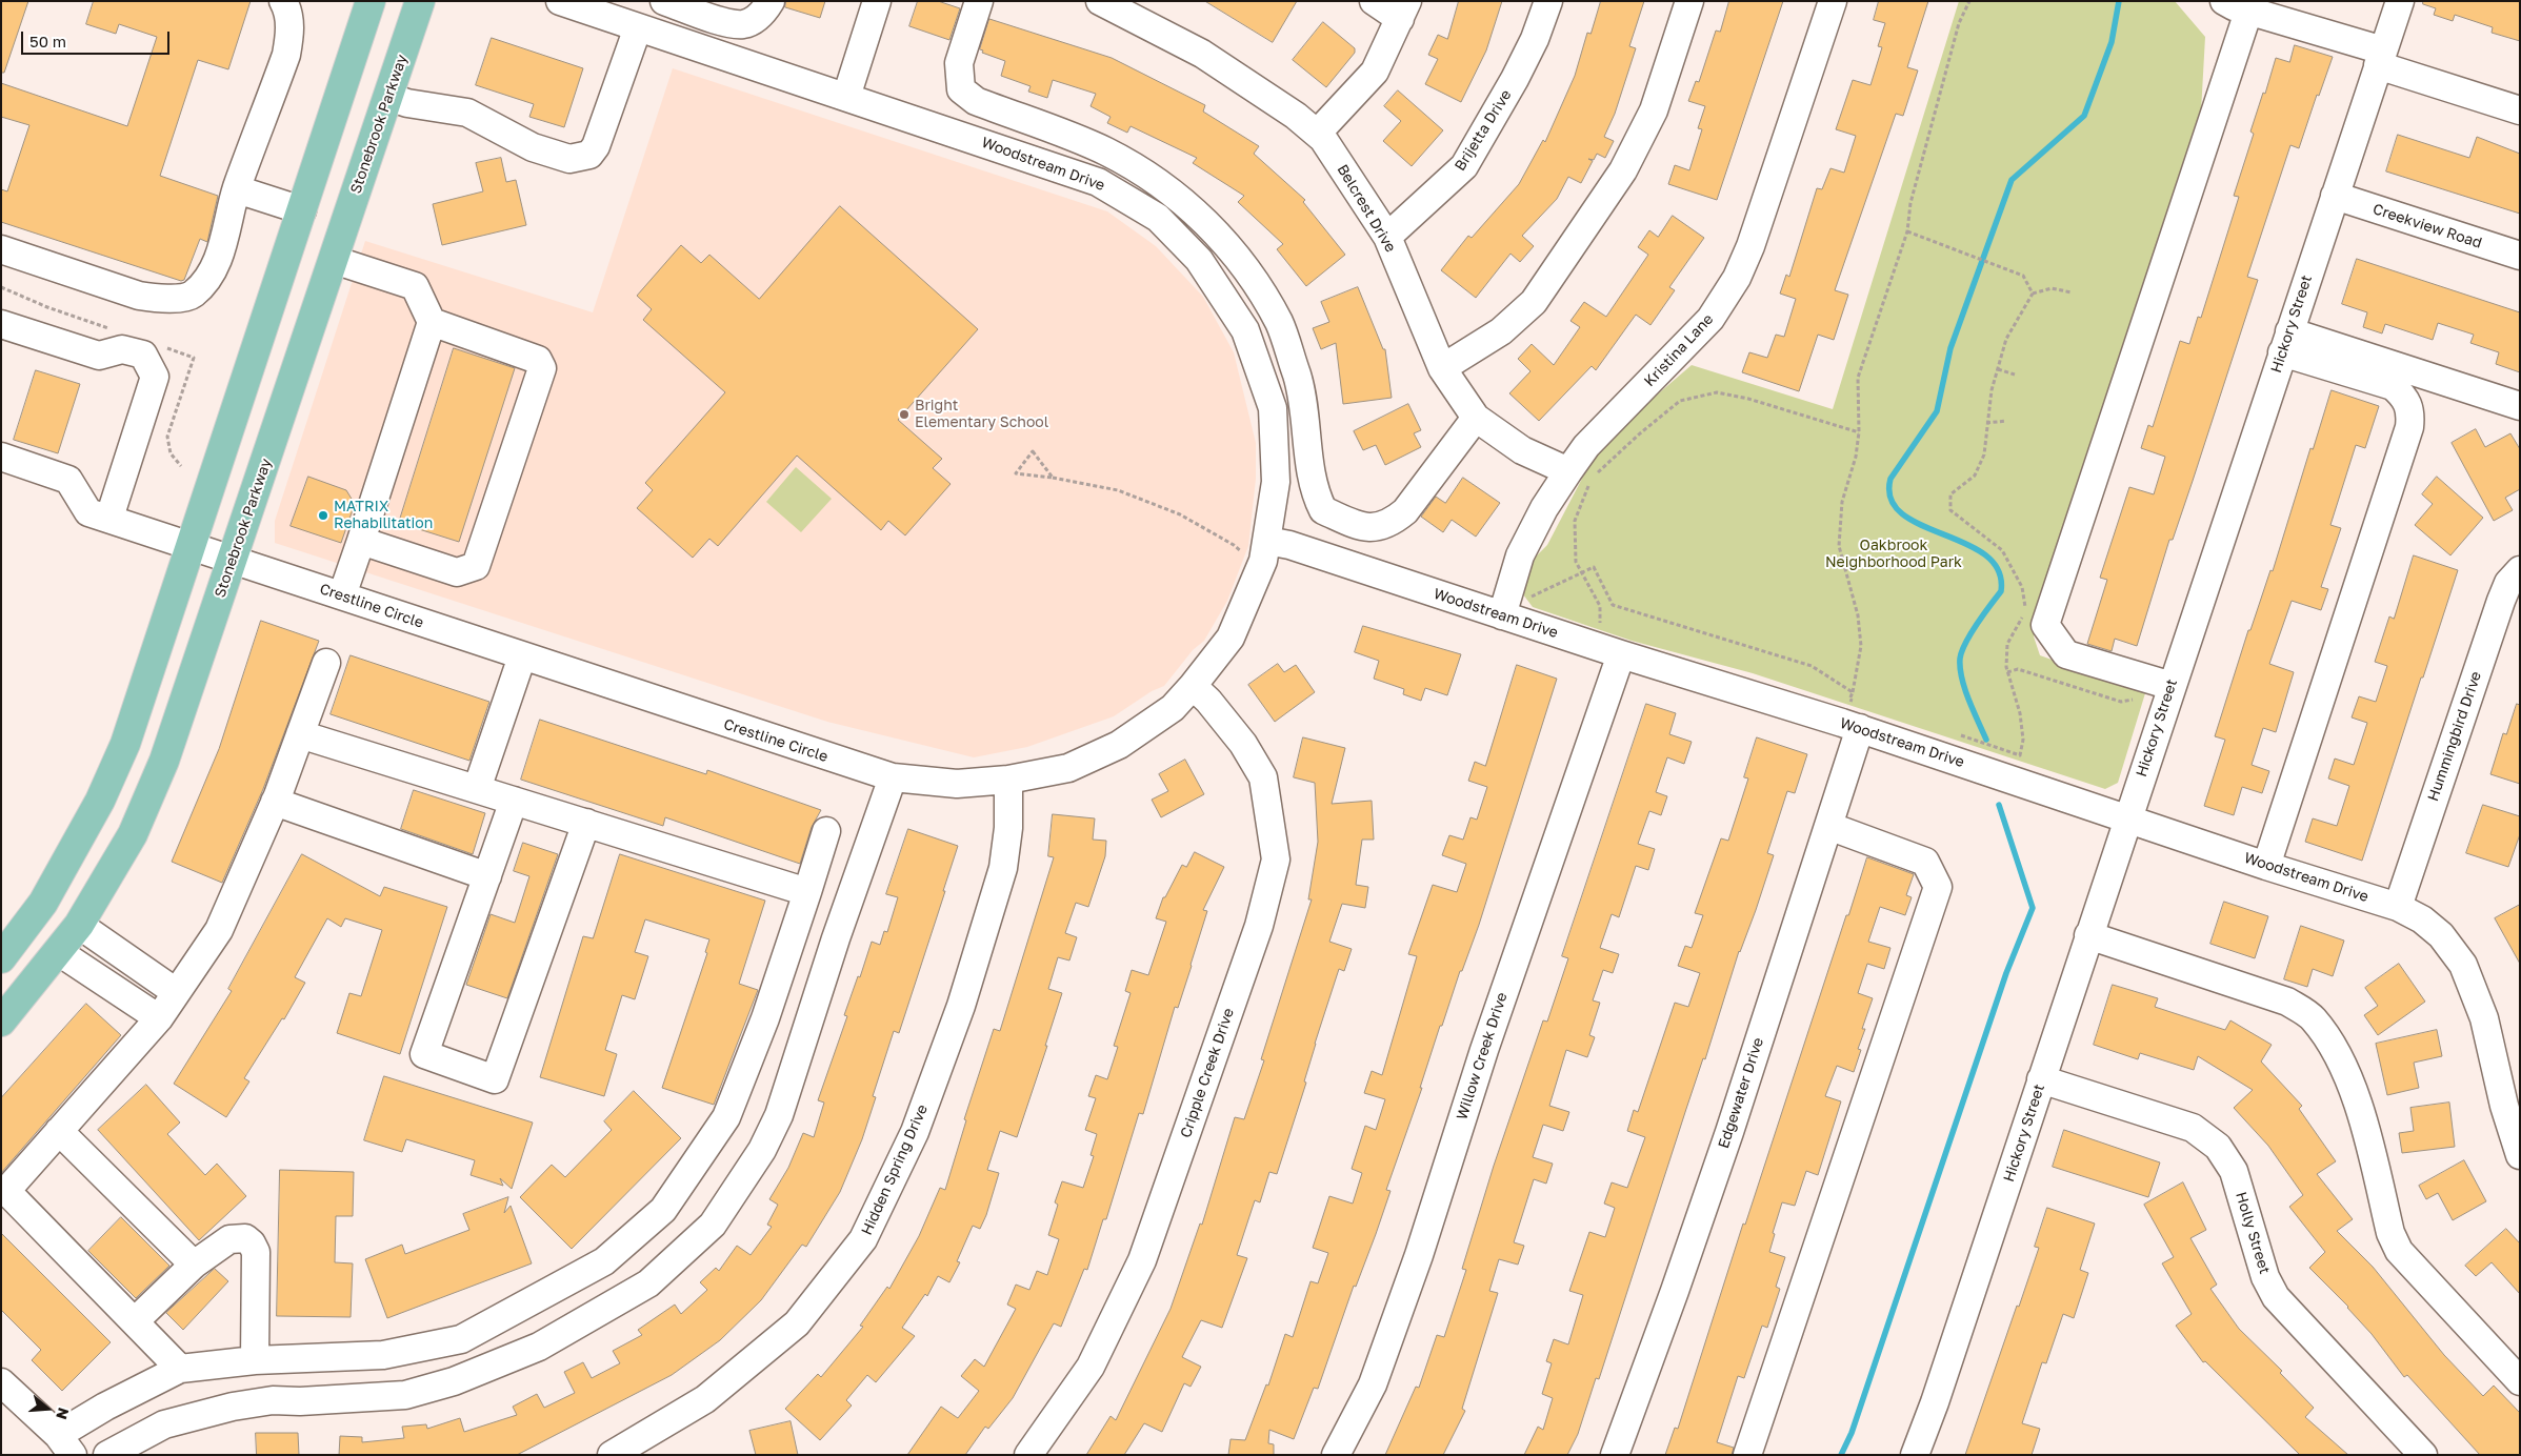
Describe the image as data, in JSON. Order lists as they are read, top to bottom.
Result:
{
  "streets": {
    "main road": ["Stonebrook Parkway"],
    "street": [
      "Brijetta Drive",
      "Woodstream Drive",
      "Belcrest Drive",
      "Creekview Road",
      "Hickory Street",
      "Kristina Lane",
      "Crestline Circle",
      "Hummingbird Drive",
      "Willow Creek Drive",
      "Cripple Creek Drive",
      "Edgewater Drive",
      "Hidden Spring Drive",
      "Holly Street"
    ]
  },
  "crossings": [
    ["Stonebrook Parkway", "Crestline Circle"],
    ["Brijetta Drive", "Belcrest Drive"],
    ["Woodstream Drive", "Hickory Street"],
    ["Woodstream Drive", "Kristina Lane"],
    ["Woodstream Drive", "Crestline Circle"],
    ["Woodstream Drive", "Hummingbird Drive"],
    ["Woodstream Drive", "Willow Creek Drive"],
    ["Woodstream Drive", "Edgewater Drive"],
    ["Belcrest Drive", "Kristina Lane"],
    ["Creekview Road", "Hickory Street"],
    ["Hickory Street", "Holly Street"],
    ["Crestline Circle", "Cripple Creek Drive"],
    ["Crestline Circle", "Hidden Spring Drive"]
  ],
  "parks": ["Oakbrook Neighborhood Park"],
  "places": ["Bright Elementary School", "MATRIX Rehabilitation"],
  "scale_bar": "50 m",
  "north": "right"
}
